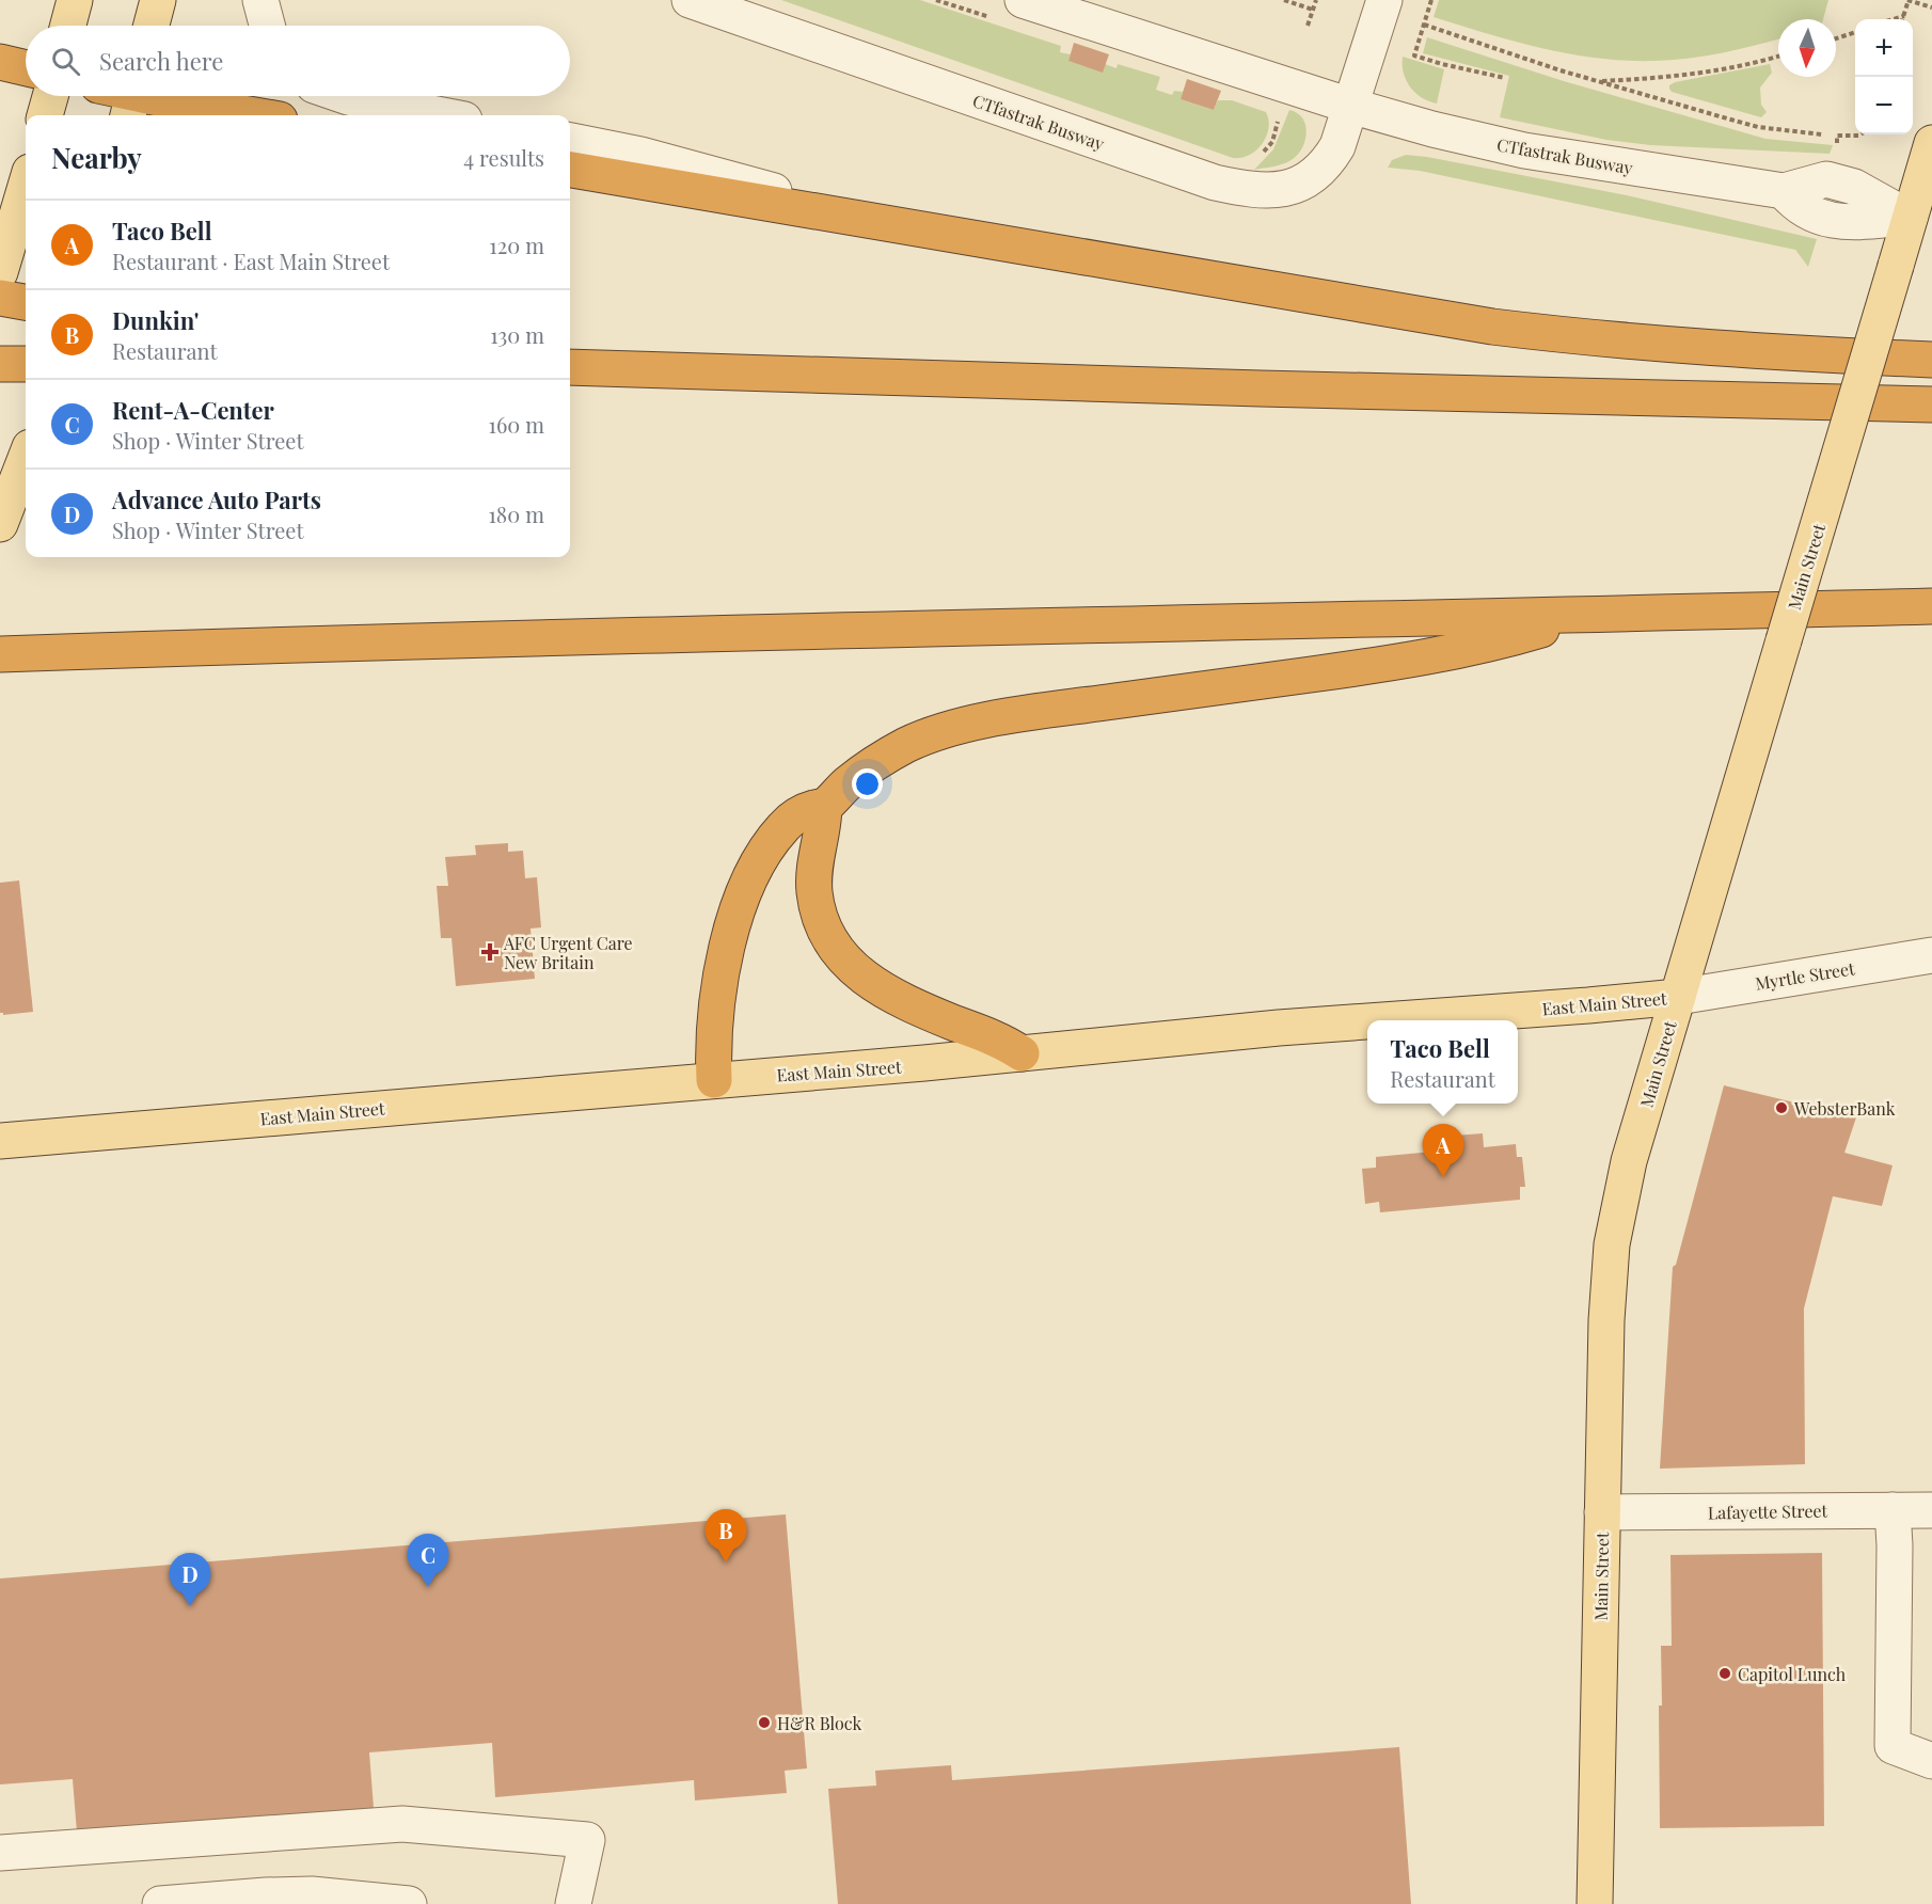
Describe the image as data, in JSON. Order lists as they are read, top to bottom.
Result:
{
  "streets": {
    "main road": ["Main Street", "East Main Street"],
    "street": ["CTfastrak Busway", "Myrtle Street", "Lafayette Street"]
  },
  "crossings": [
    ["CTfastrak Busway", "Main Street"],
    ["Main Street", "Myrtle Street"],
    ["Main Street", "East Main Street"],
    ["Main Street", "Lafayette Street"],
    ["Myrtle Street", "East Main Street"]
  ],
  "places": {
    "health": ["AFC Urgent Care New Britain"],
    "other": ["WebsterBank", "Capitol Lunch", "H&R Block"]
  },
  "north": "bottom",
  "page": {
    "map_buttons": ["+", "−"],
    "search": "Search here",
    "heading": ["Nearby", "4 results"],
    "list": [
      {
        "mark": "A",
        "name": "Taco Bell",
        "note": "Restaurant · East Main Street",
        "value": "120 m"
      },
      {
        "mark": "B",
        "name": "Dunkin'",
        "note": "Restaurant",
        "value": "130 m"
      },
      {
        "mark": "C",
        "name": "Rent-A-Center",
        "note": "Shop · Winter Street",
        "value": "160 m"
      },
      {
        "mark": "D",
        "name": "Advance Auto Parts",
        "note": "Shop · Winter Street",
        "value": "180 m"
      }
    ],
    "popup": ["Taco Bell", "Restaurant"],
    "pins": [
      "A",
      "B",
      "C",
      "D"
    ]
  }
}
